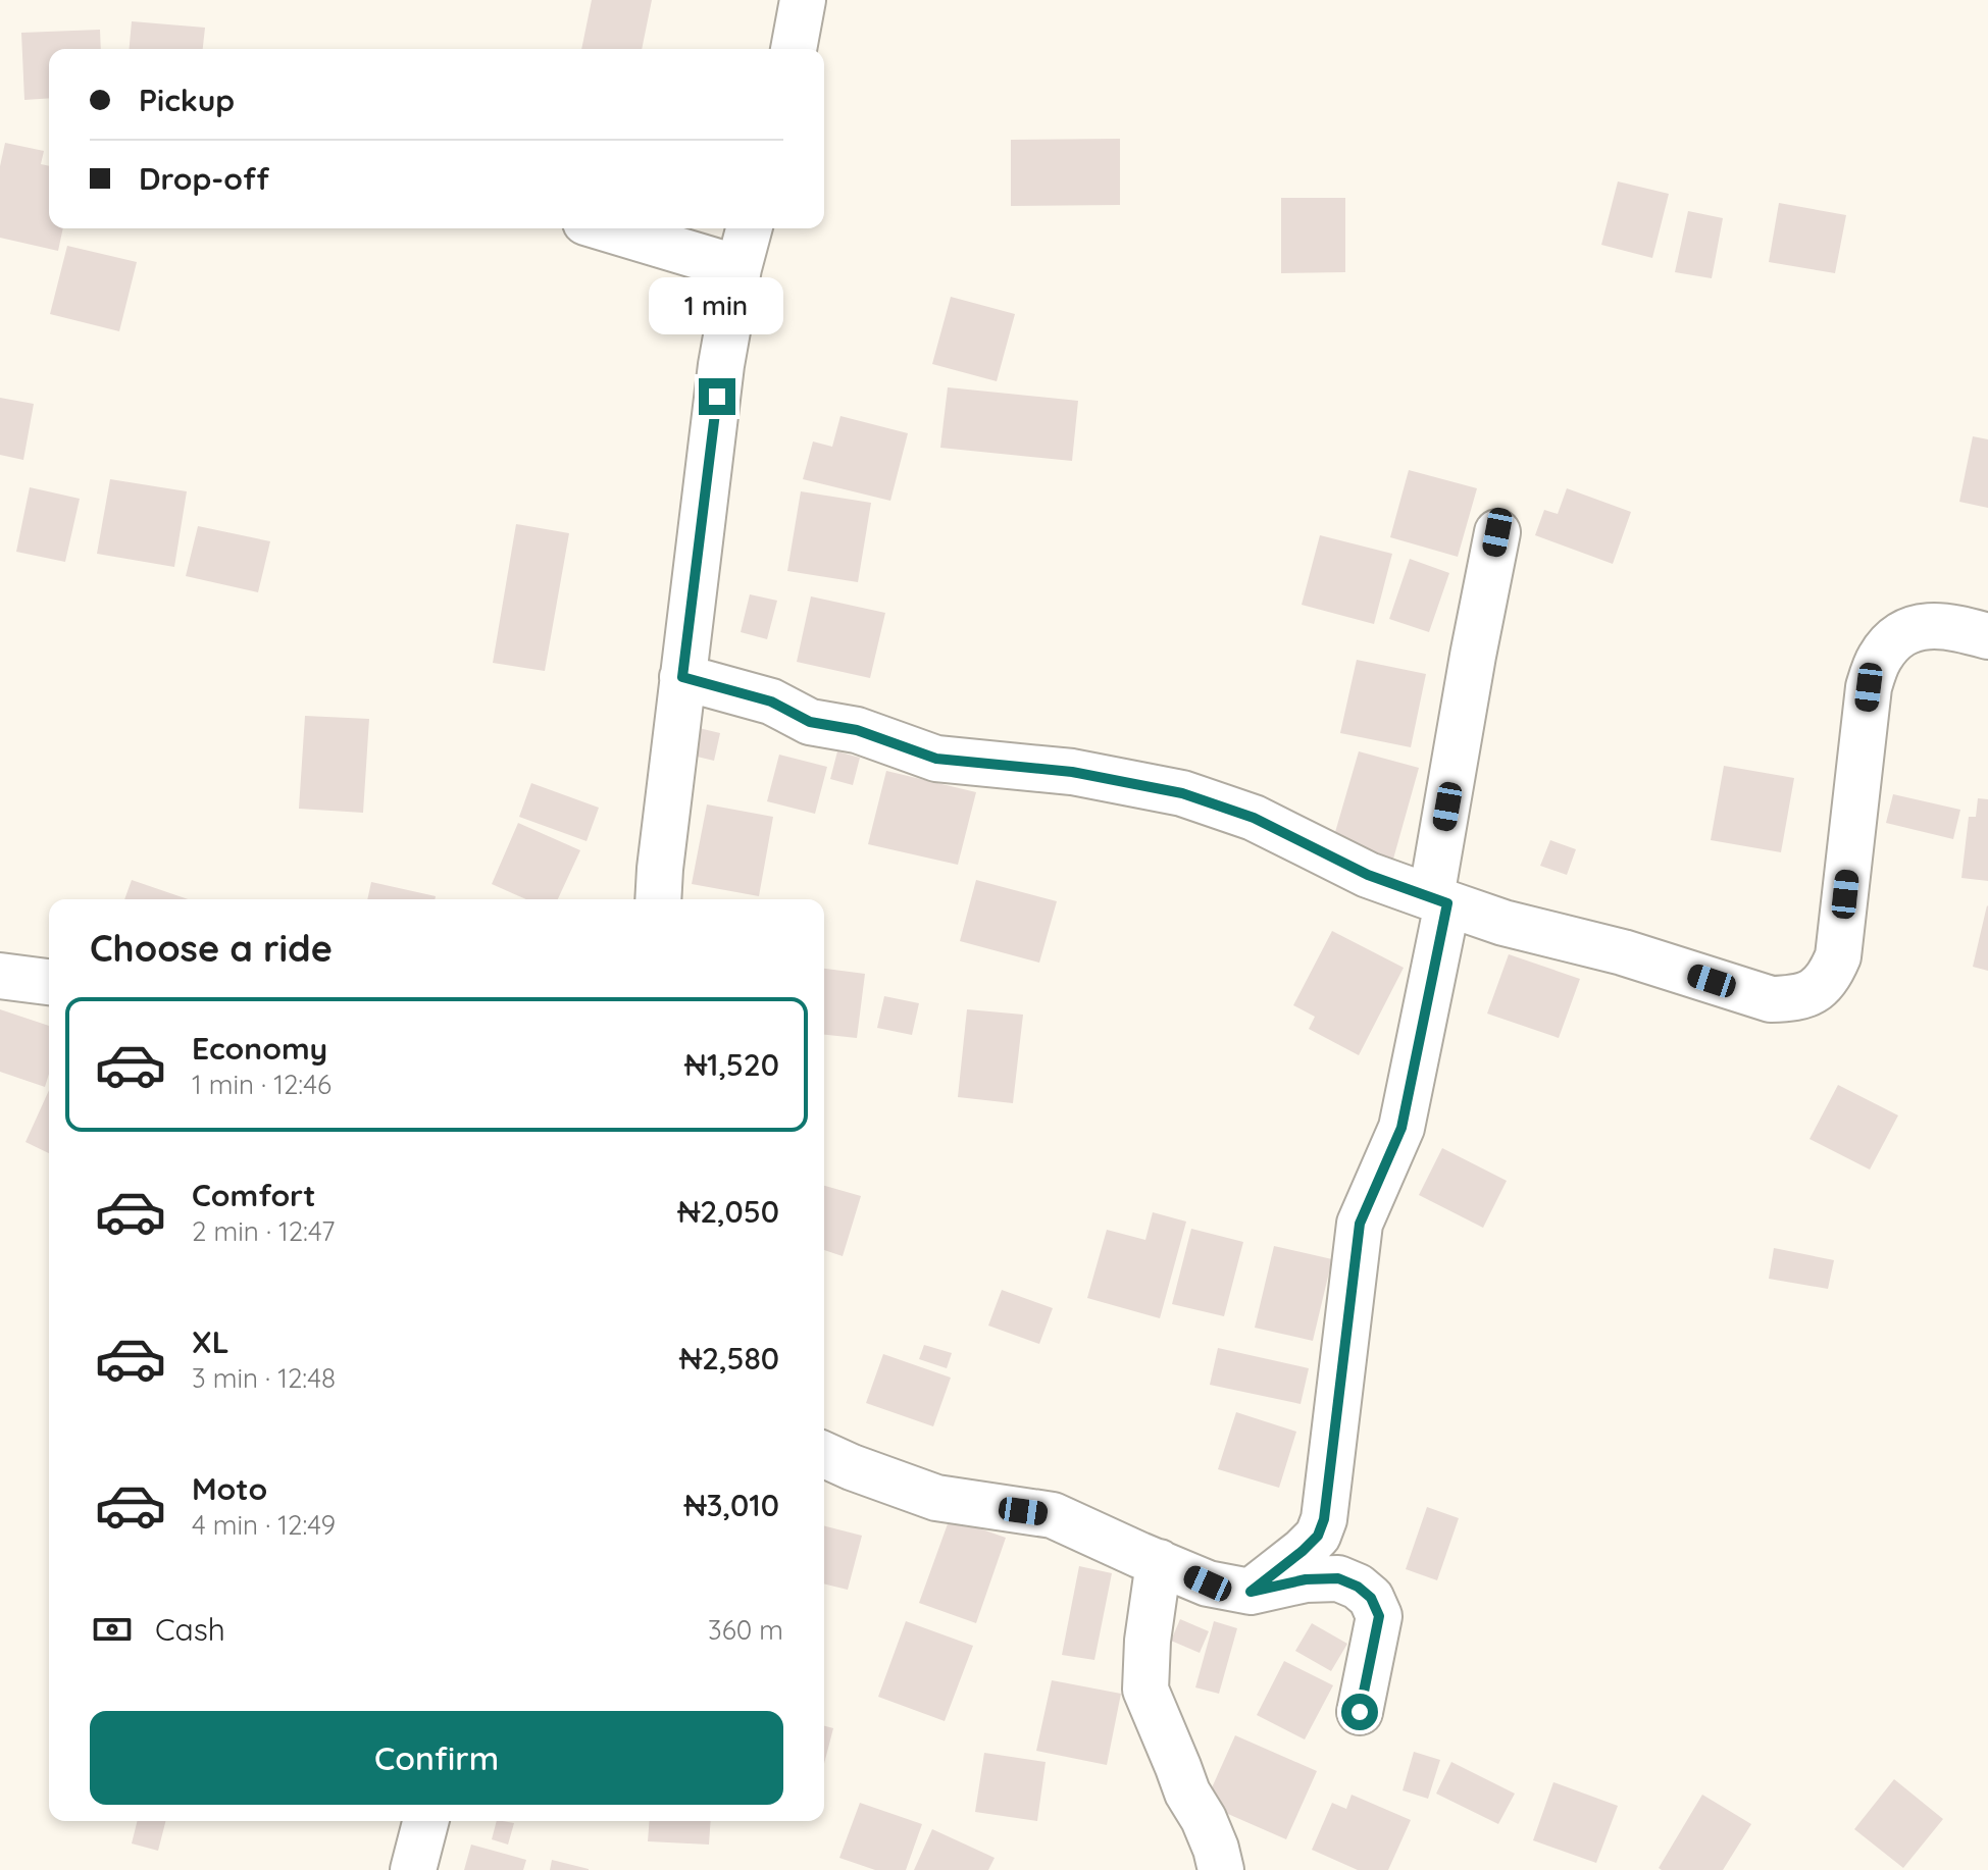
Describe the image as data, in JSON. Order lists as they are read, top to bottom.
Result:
{
  "page": {
    "banner": ["Pickup", "Drop-off"],
    "bubble": "1 min",
    "heading": "Choose a ride",
    "list": [
      {
        "name": "Economy",
        "note": "1 min · 12:46",
        "value": "₦1,520"
      },
      {
        "name": "Comfort",
        "note": "2 min · 12:47",
        "value": "₦2,050"
      },
      {
        "name": "XL",
        "note": "3 min · 12:48",
        "value": "₦2,580"
      },
      {
        "name": "Moto",
        "note": "4 min · 12:49",
        "value": "₦3,010"
      }
    ],
    "pay": ["Cash", "360 m"],
    "buttons": "Confirm"
  }
}
